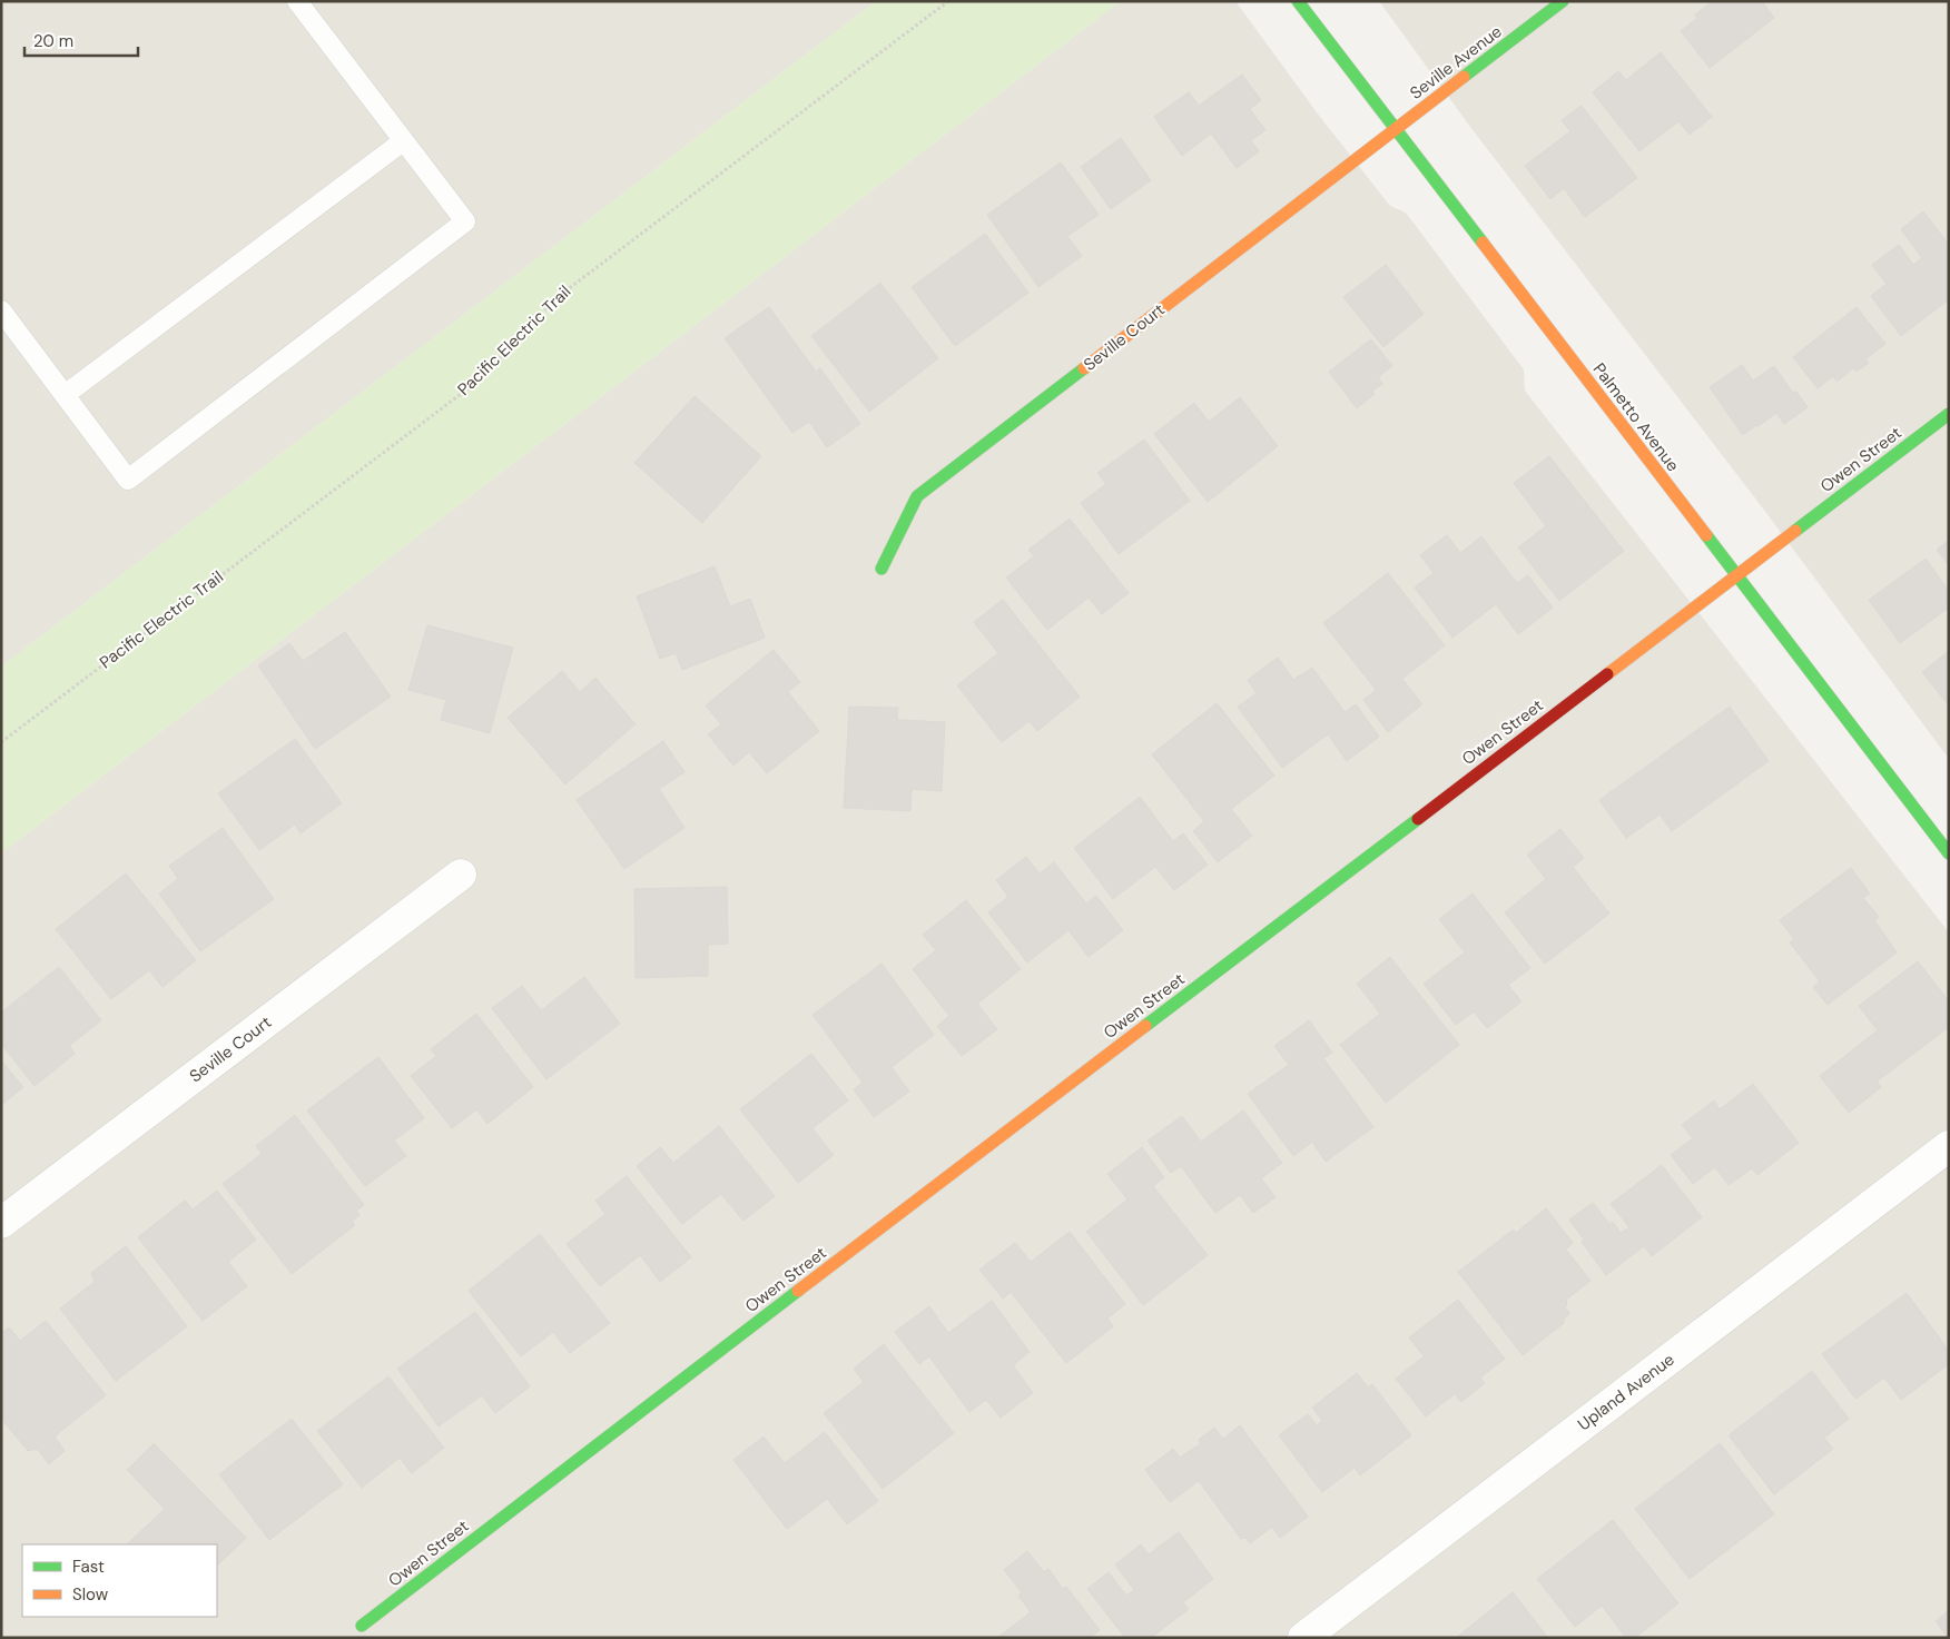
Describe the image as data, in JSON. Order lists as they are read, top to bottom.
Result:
{
  "streets": {
    "street": [
      "Seville Avenue",
      "Seville Court",
      "Palmetto Avenue",
      "Owen Street",
      "Upland Avenue"
    ],
    "path": ["Pacific Electric Trail"]
  },
  "crossings": [
    ["Seville Avenue", "Seville Court"],
    ["Seville Avenue", "Palmetto Avenue"],
    ["Seville Court", "Palmetto Avenue"],
    ["Palmetto Avenue", "Owen Street"]
  ],
  "legend": ["Fast", "Slow"],
  "scale_bar": "20 m"
}
